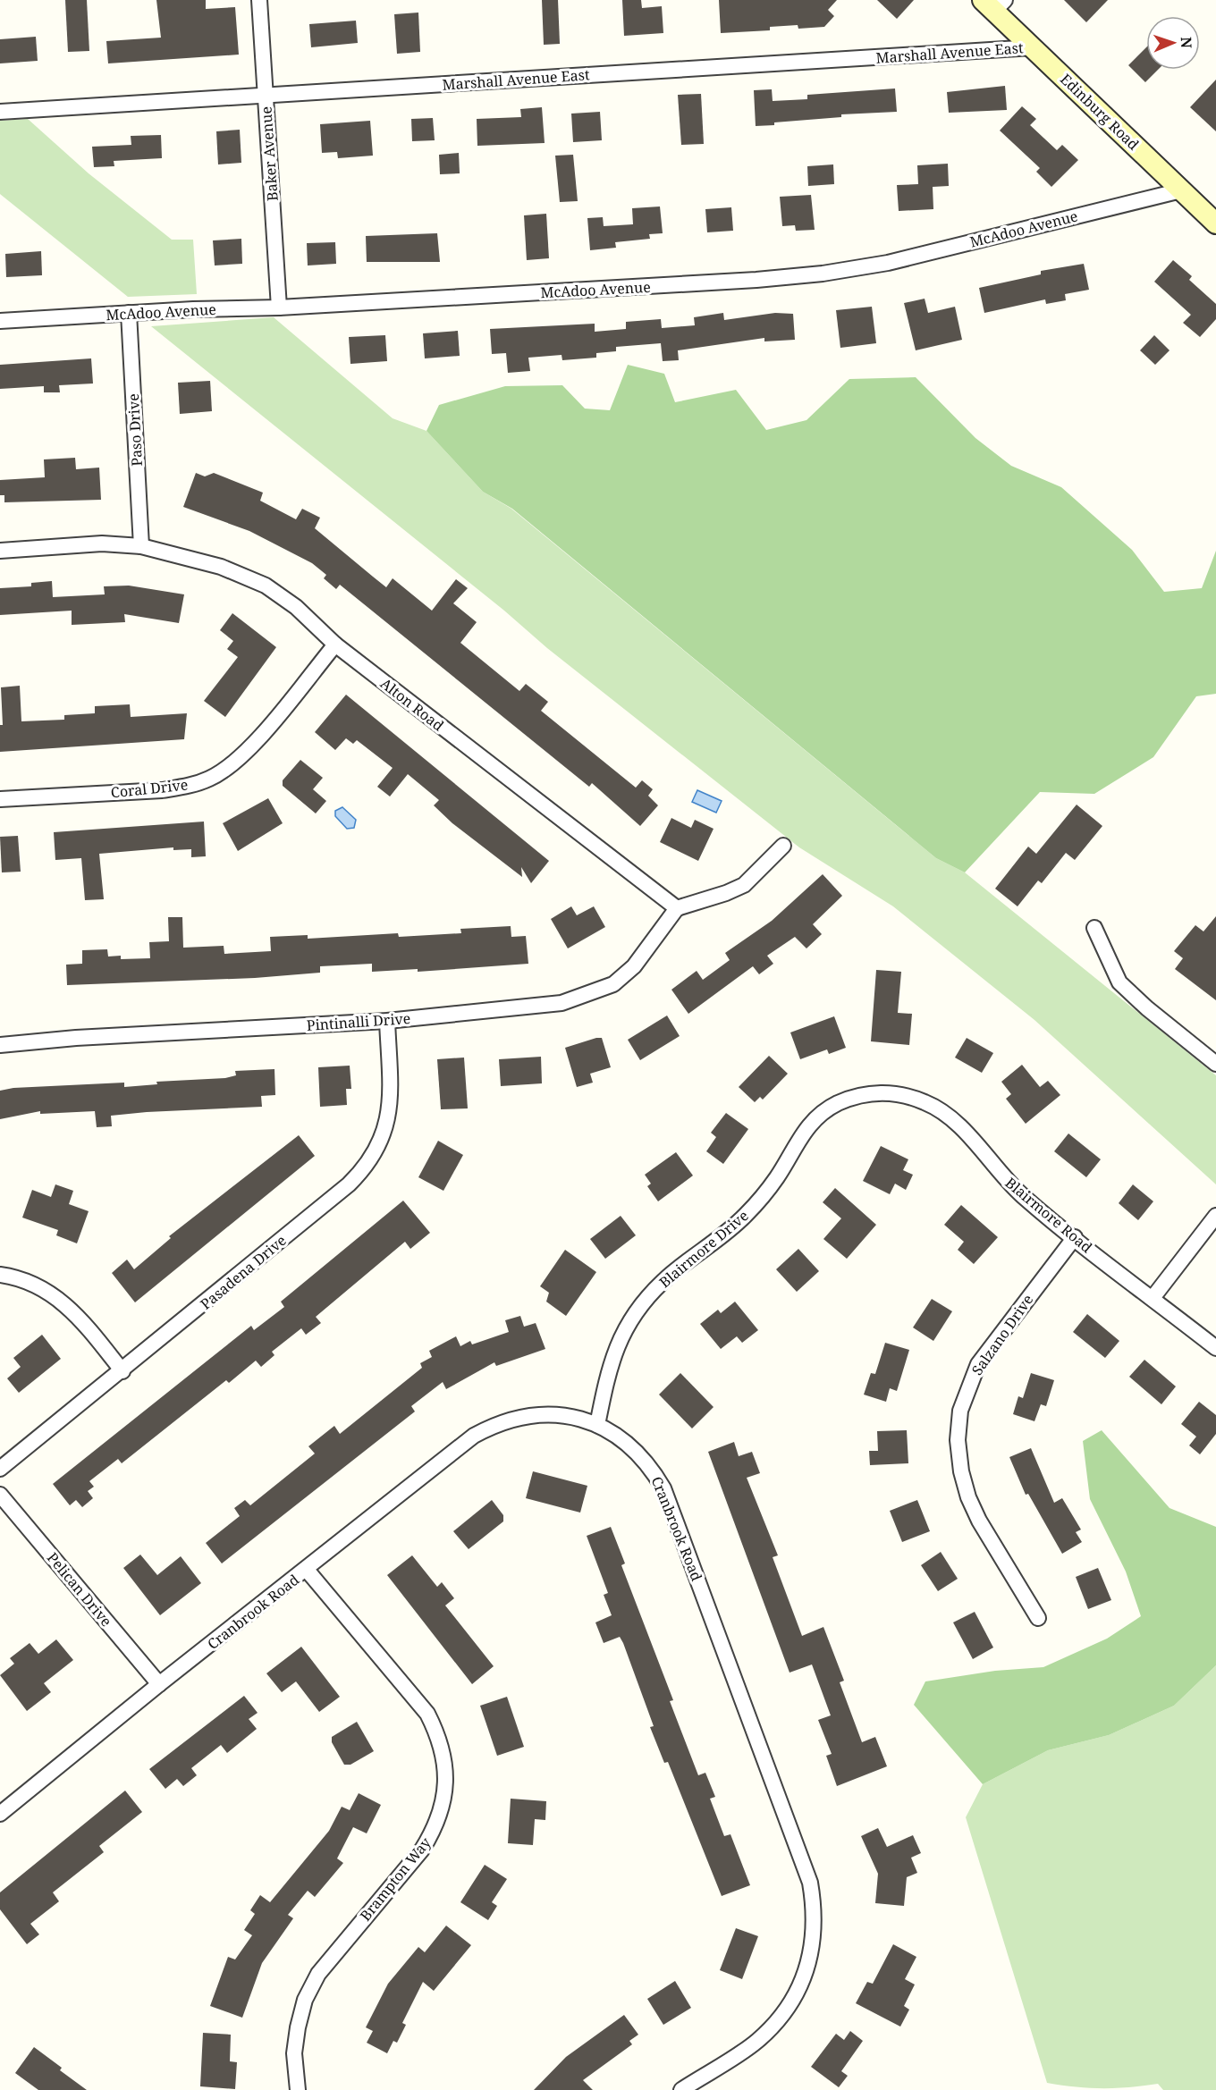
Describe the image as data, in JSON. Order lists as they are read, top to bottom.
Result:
{
  "streets": {
    "main road": ["Edinburg Road"],
    "street": [
      "Marshall Avenue East",
      "Baker Avenue",
      "McAdoo Avenue",
      "Paso Drive",
      "Alton Road",
      "Coral Drive",
      "Pintinalli Drive",
      "Blairmore Road",
      "Blairmore Drive",
      "Pasadena Drive",
      "Salzano Drive",
      "Cranbrook Road",
      "Pelican Drive",
      "Brampton Way"
    ]
  },
  "crossings": [
    ["Marshall Avenue East", "Edinburg Road"],
    ["Marshall Avenue East", "Baker Avenue"],
    ["Edinburg Road", "McAdoo Avenue"],
    ["Baker Avenue", "McAdoo Avenue"],
    ["McAdoo Avenue", "Paso Drive"],
    ["Paso Drive", "Alton Road"],
    ["Alton Road", "Coral Drive"],
    ["Alton Road", "Pintinalli Drive"],
    ["Pintinalli Drive", "Pasadena Drive"],
    ["Blairmore Road", "Blairmore Drive"],
    ["Blairmore Road", "Salzano Drive"],
    ["Blairmore Drive", "Cranbrook Road"],
    ["Cranbrook Road", "Pelican Drive"],
    ["Cranbrook Road", "Brampton Way"]
  ],
  "north": "right"
}
